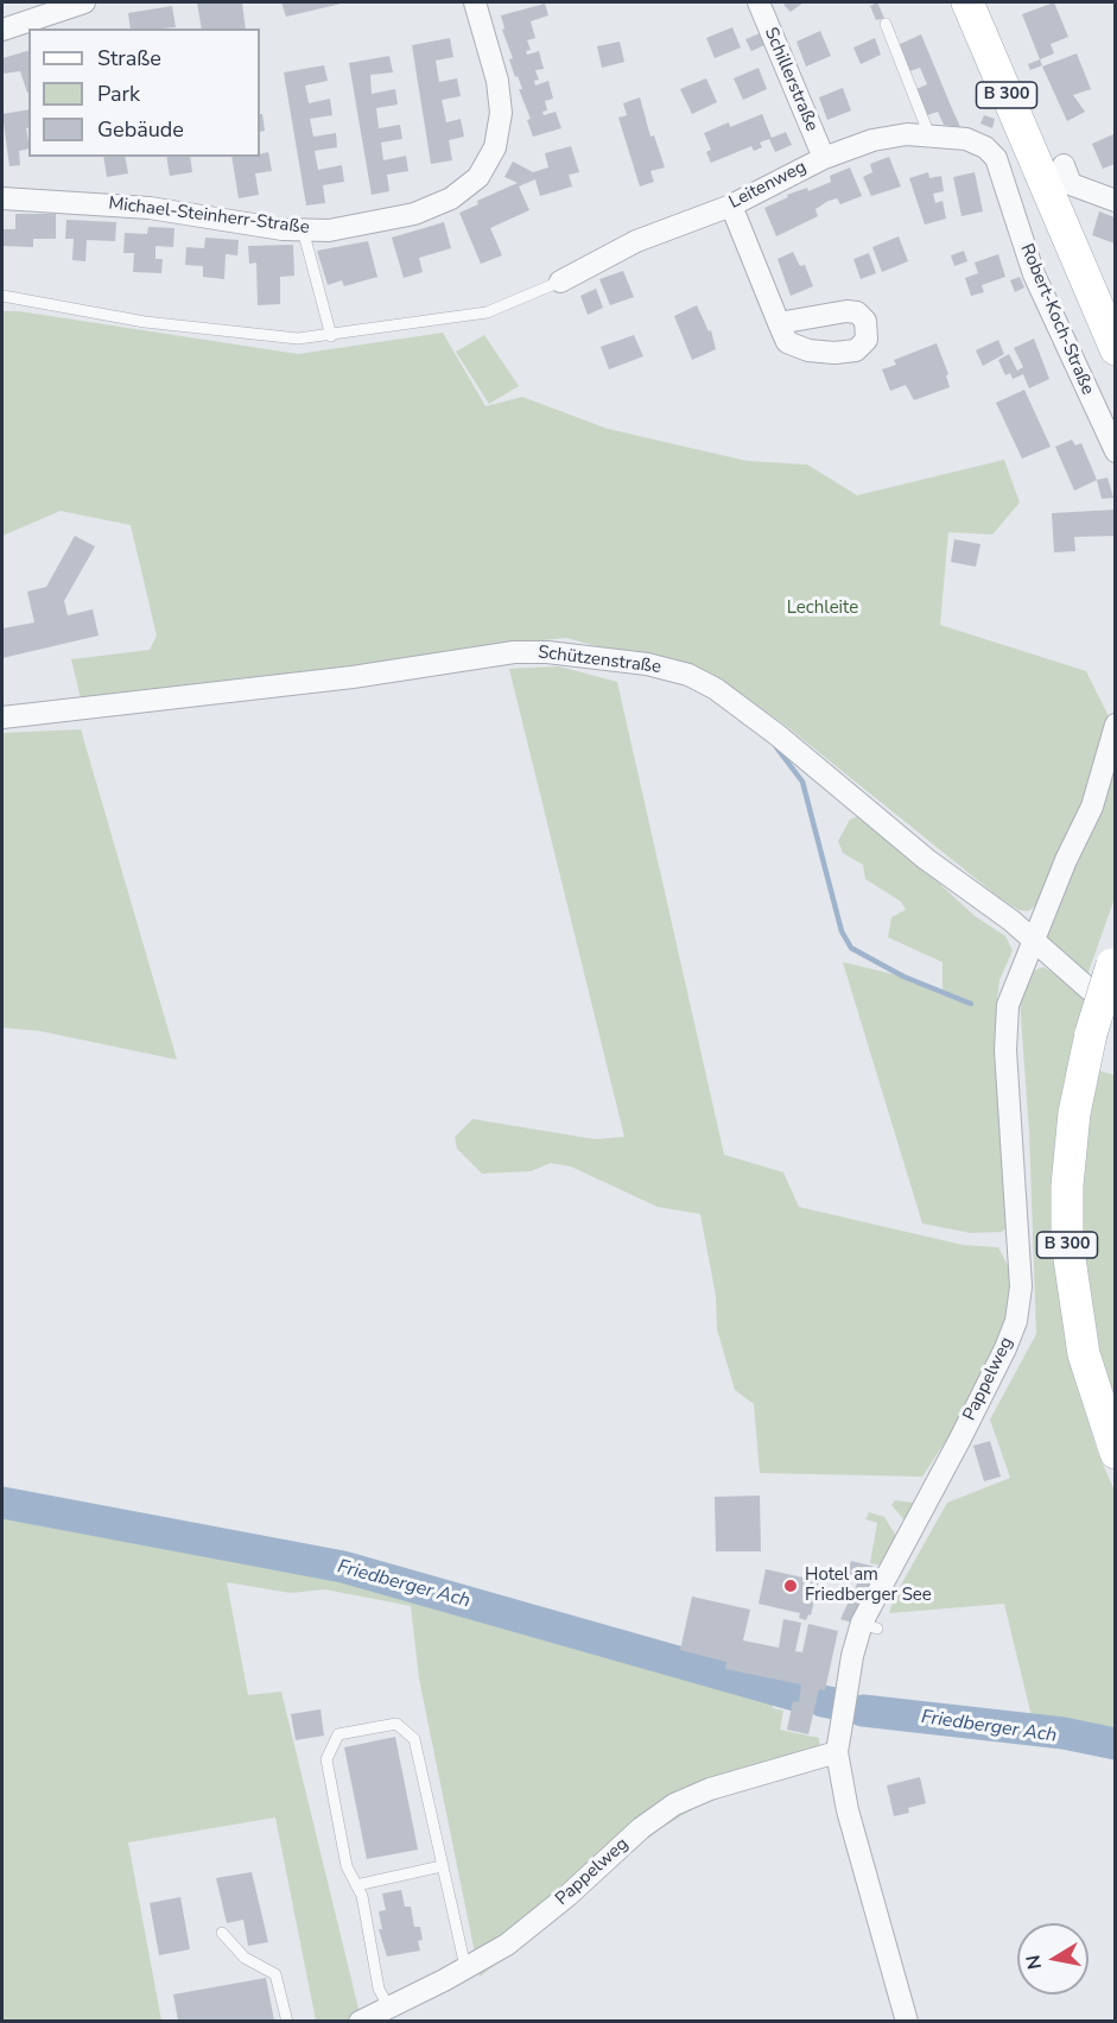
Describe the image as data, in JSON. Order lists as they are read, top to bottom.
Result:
{
  "streets": {
    "main road": ["B 300"],
    "street": [
      "Schillerstraße",
      "Leitenweg",
      "Michael-Steinherr-Straße",
      "Robert-Koch-Straße",
      "Schützenstraße",
      "Pappelweg"
    ]
  },
  "crossings": [
    ["Schillerstraße", "Leitenweg"],
    ["Leitenweg", "Robert-Koch-Straße"],
    ["Schützenstraße", "Pappelweg"]
  ],
  "water": ["Friedberger Ach"],
  "parks": ["Lechleite"],
  "places": ["Hotel am Friedberger See"],
  "legend": ["Straße", "Park", "Gebäude"],
  "north": "left"
}
